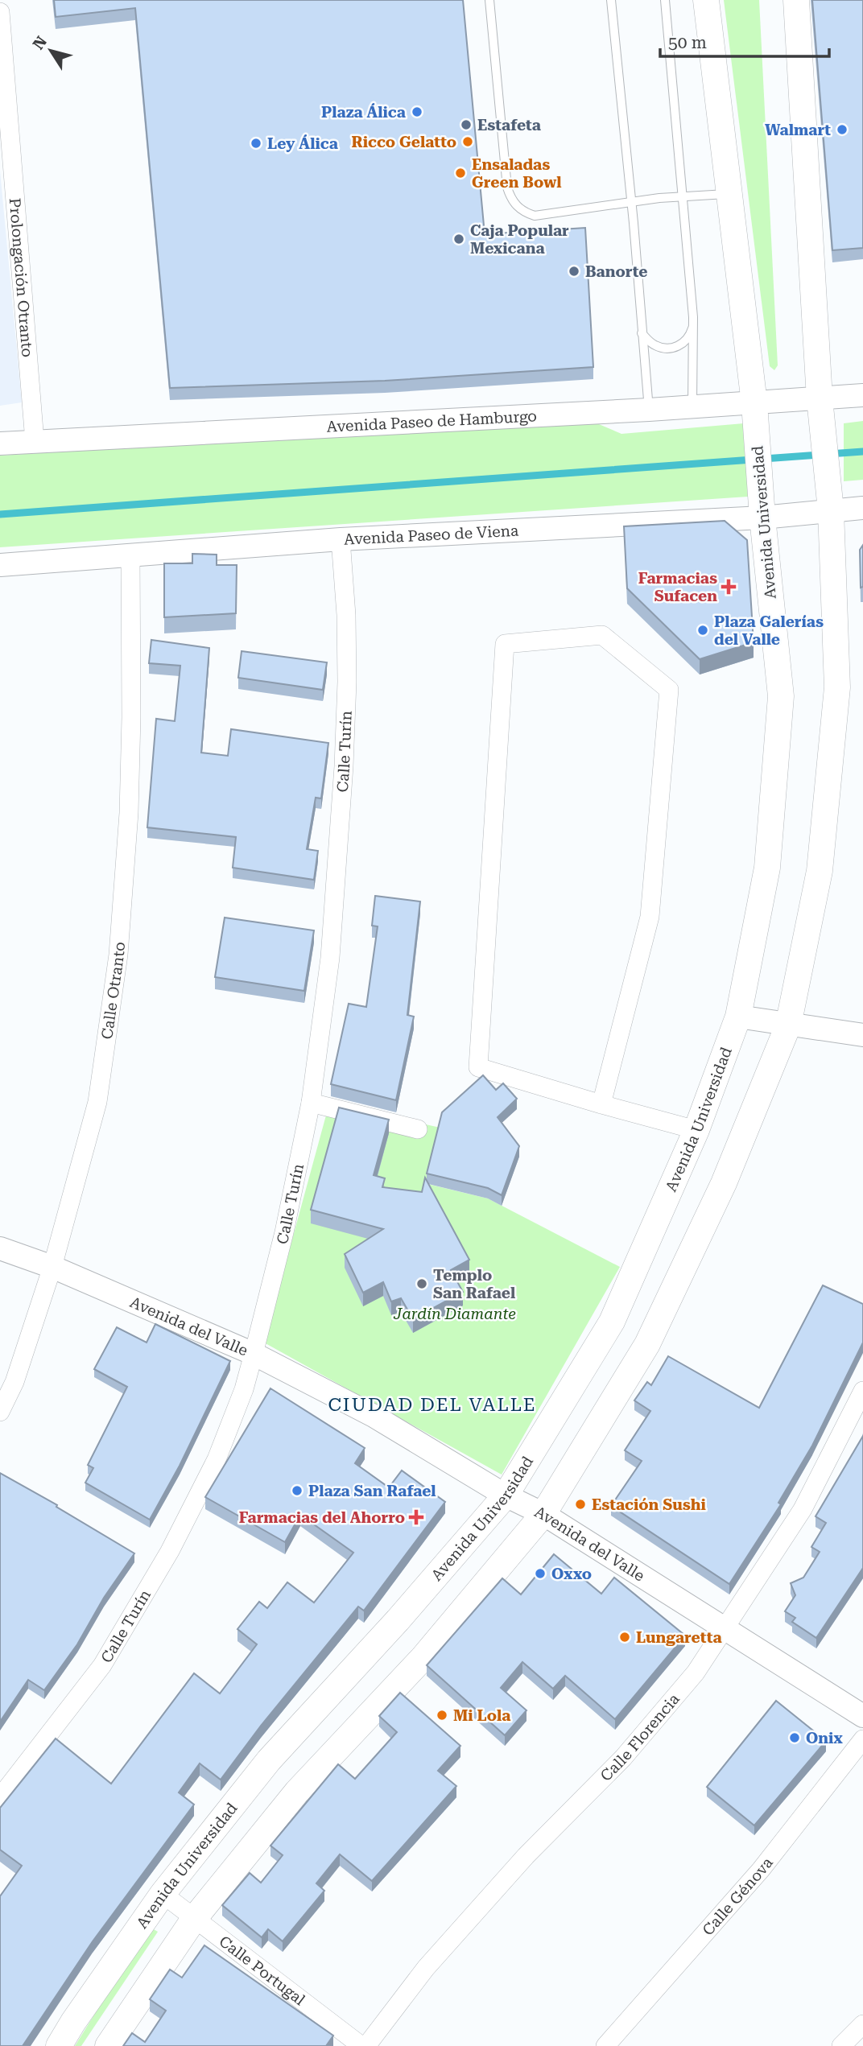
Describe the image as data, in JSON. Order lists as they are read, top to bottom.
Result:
{
  "streets": {
    "main road": ["Avenida Universidad"],
    "street": [
      "Prolongación Otranto",
      "Avenida Paseo de Hamburgo",
      "Avenida Paseo de Viena",
      "Calle Turín",
      "Calle Otranto",
      "Avenida del Valle",
      "Calle Florencia",
      "Calle Génova",
      "Calle Portugal"
    ]
  },
  "crossings": [
    ["Prolongación Otranto", "Avenida Paseo de Hamburgo"],
    ["Avenida Paseo de Hamburgo", "Avenida Universidad"],
    ["Avenida Universidad", "Avenida Paseo de Viena"],
    ["Avenida Universidad", "Avenida del Valle"],
    ["Avenida Universidad", "Calle Portugal"],
    ["Avenida Paseo de Viena", "Calle Turín"],
    ["Avenida Paseo de Viena", "Calle Otranto"],
    ["Calle Turín", "Avenida del Valle"],
    ["Calle Otranto", "Avenida del Valle"],
    ["Avenida del Valle", "Calle Florencia"],
    ["Calle Florencia", "Calle Portugal"]
  ],
  "districts": ["CIUDAD DEL VALLE"],
  "parks": ["Jardín Diamante"],
  "places": {
    "other": [
      "Plaza Álica",
      "Estafeta",
      "Walmart",
      "Ricco Gelatto",
      "Ley Álica",
      "Ensaladas Green Bowl",
      "Caja Popular Mexicana",
      "Banorte",
      "Plaza Galerías del Valle",
      "Templo San Rafael",
      "Plaza San Rafael",
      "Estación Sushi",
      "Oxxo",
      "Lungaretta",
      "Mi Lola",
      "Onix"
    ],
    "health": ["Farmacias Sufacen", "Farmacias del Ahorro"]
  },
  "scale_bar": "50 m",
  "north": "top left"
}
